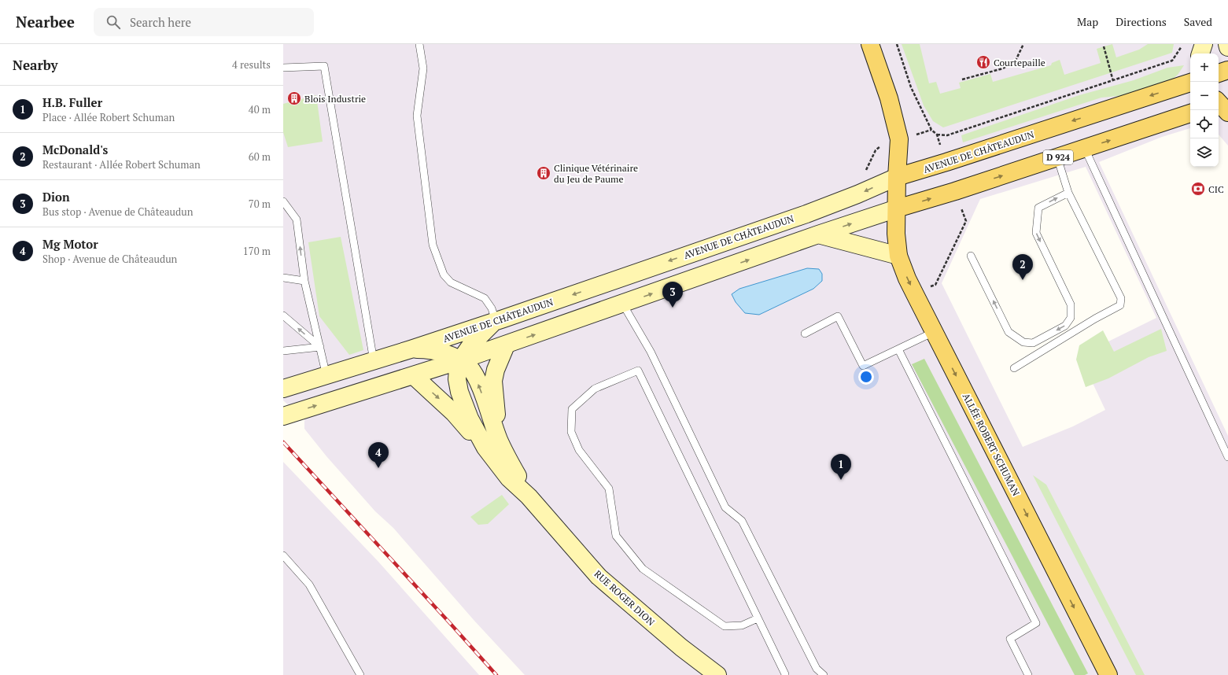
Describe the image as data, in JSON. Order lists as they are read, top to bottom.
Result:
{
  "streets": {
    "main road": [
      "AVENUE DE CHÂTEAUDUN",
      "D 924",
      "ALLÉE ROBERT SCHUMAN",
      "RUE ROGER DION"
    ]
  },
  "crossings": [
    ["AVENUE DE CHÂTEAUDUN", "ALLÉE ROBERT SCHUMAN"],
    ["AVENUE DE CHÂTEAUDUN", "RUE ROGER DION"],
    ["D 924", "ALLÉE ROBERT SCHUMAN"],
    ["D 924", "RUE ROGER DION"]
  ],
  "one_way": ["ALLÉE ROBERT SCHUMAN"],
  "places": {
    "restaurant": ["Courtepaille"],
    "building": ["Blois Industrie", "Clinique Vétérinaire du Jeu de Paume"],
    "bank": ["CIC"]
  },
  "page": {
    "header": "Nearbee",
    "search": "Search here",
    "nav": ["Map", "Directions", "Saved"],
    "heading": ["Nearby", "4 results"],
    "map_buttons": ["+", "−"],
    "list": [
      {
        "mark": "1",
        "name": "H.B. Fuller",
        "note": "Place · Allée Robert Schuman",
        "value": "40 m"
      },
      {
        "mark": "2",
        "name": "McDonald's",
        "note": "Restaurant · Allée Robert Schuman",
        "value": "60 m"
      },
      {
        "mark": "3",
        "name": "Dion",
        "note": "Bus stop · Avenue de Châteaudun",
        "value": "70 m"
      },
      {
        "mark": "4",
        "name": "Mg Motor",
        "note": "Shop · Avenue de Châteaudun",
        "value": "170 m"
      }
    ],
    "pins": [
      "2",
      "3",
      "4",
      "1"
    ]
  }
}
